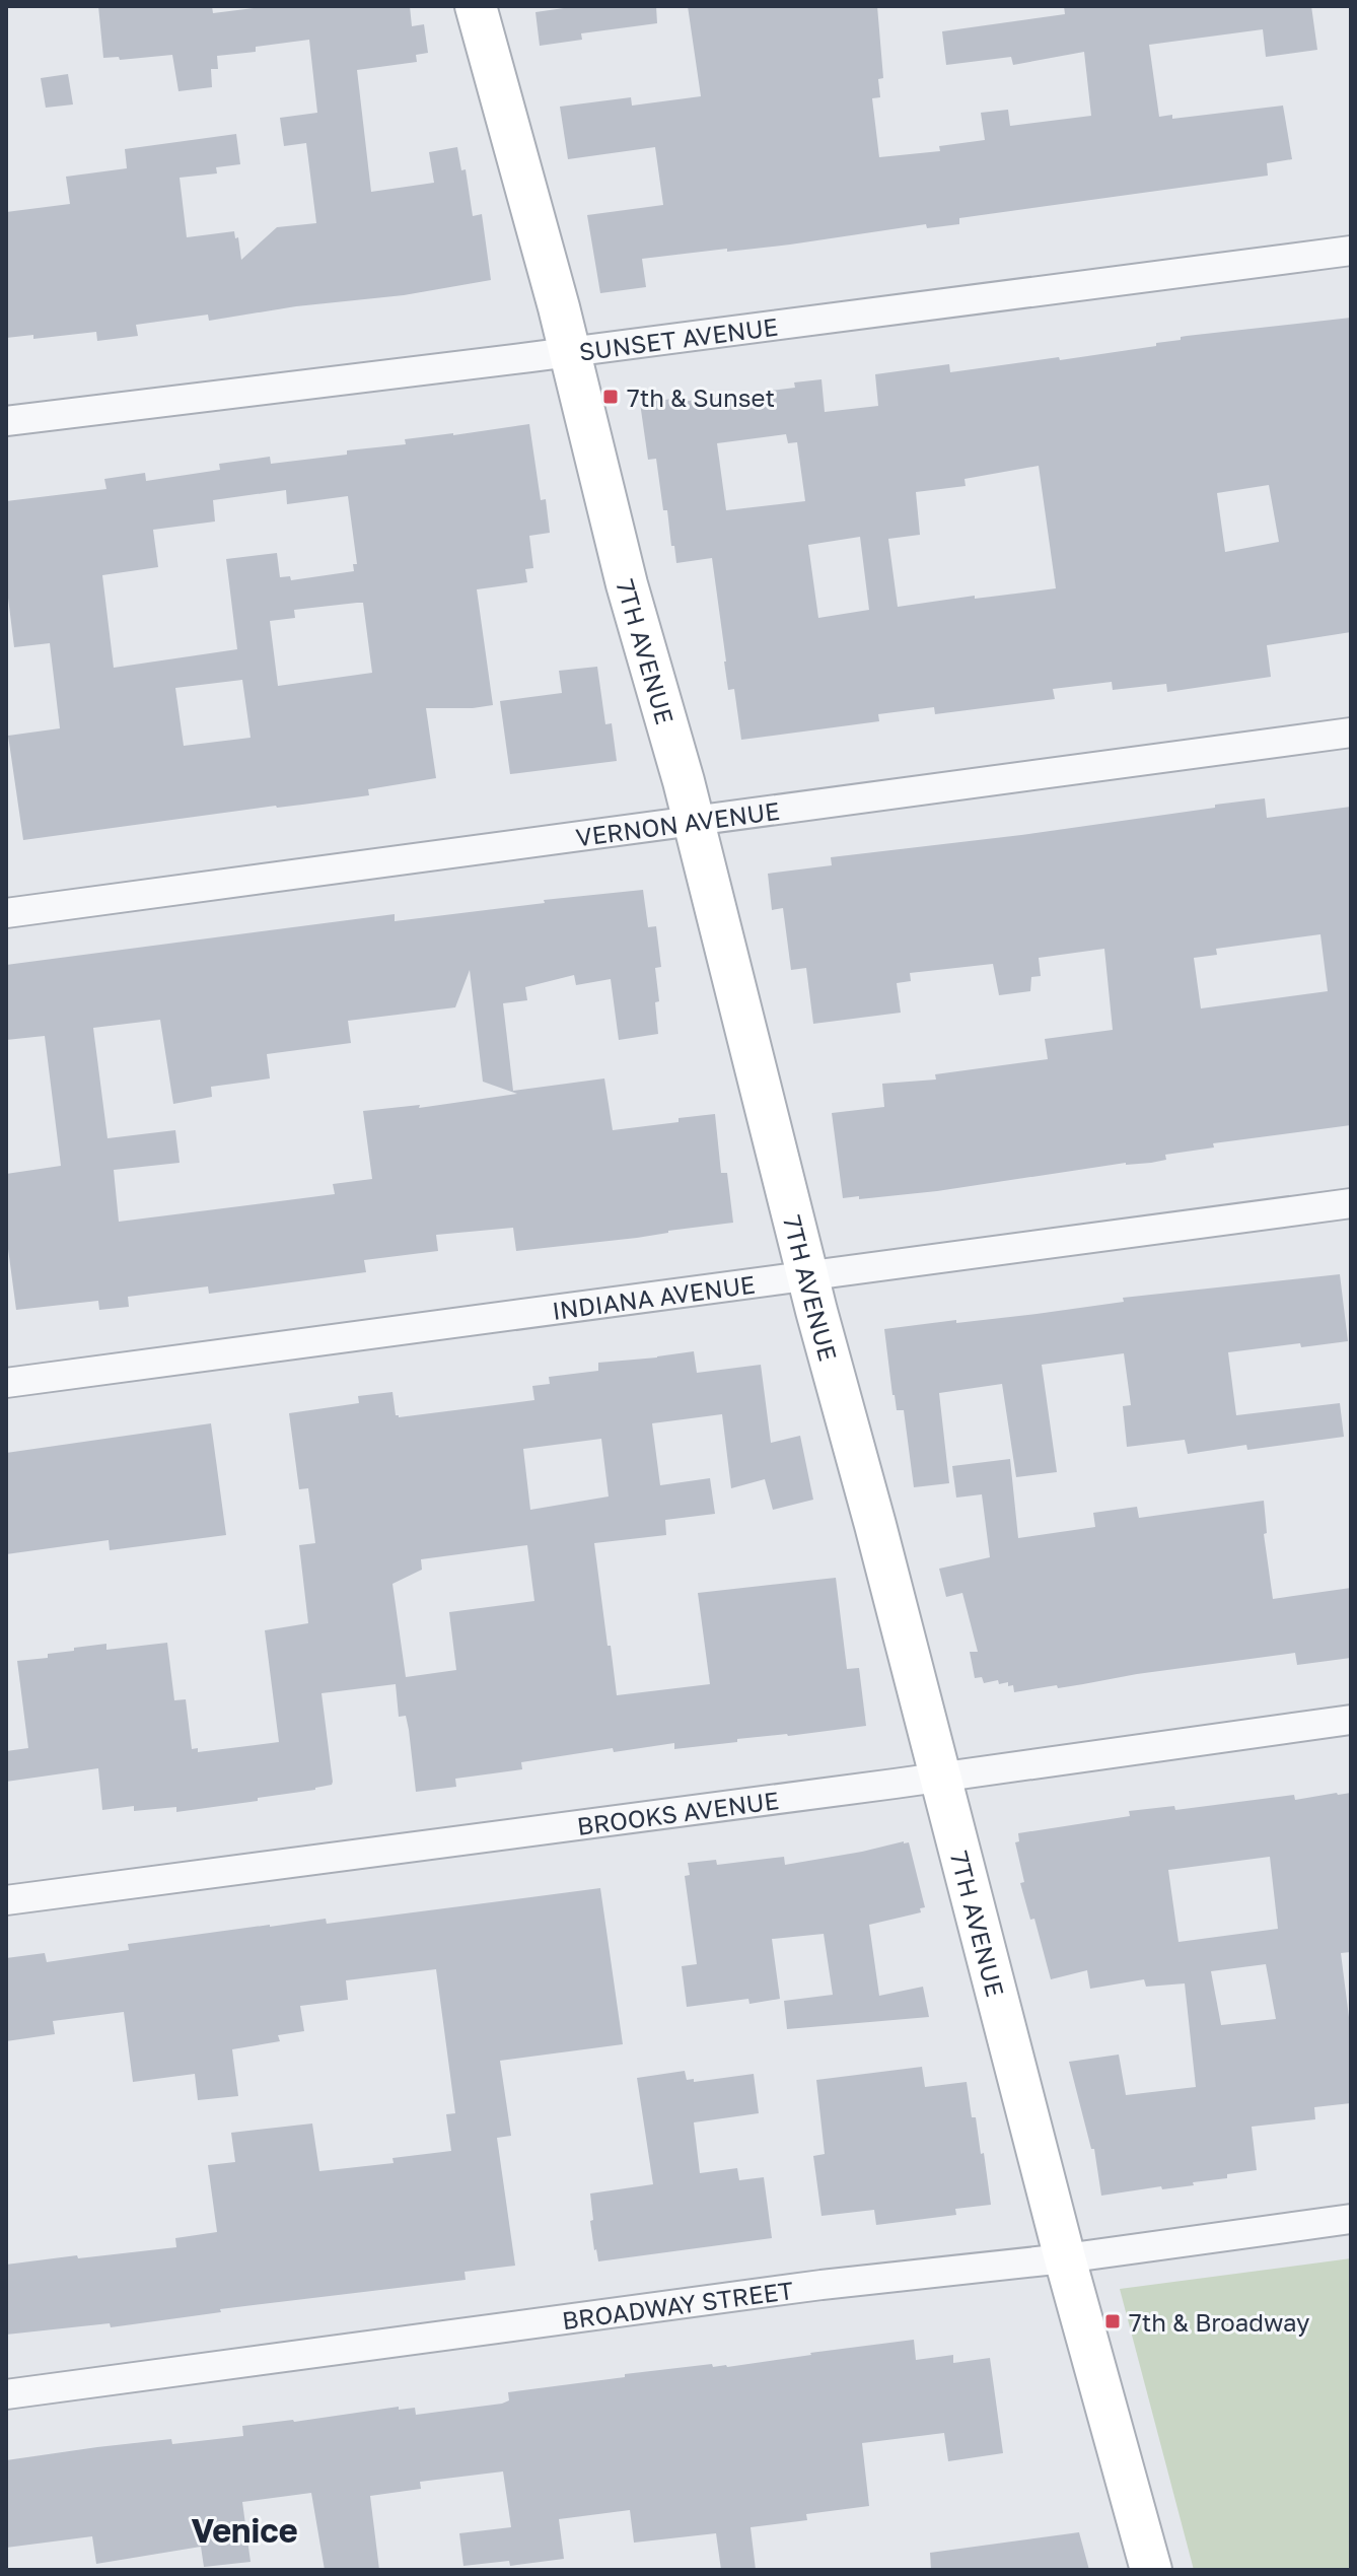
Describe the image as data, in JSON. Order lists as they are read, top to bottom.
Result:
{
  "streets": {
    "street": [
      "SUNSET AVENUE",
      "7TH AVENUE",
      "VERNON AVENUE",
      "INDIANA AVENUE",
      "BROOKS AVENUE",
      "BROADWAY STREET"
    ]
  },
  "crossings": [
    ["SUNSET AVENUE", "7TH AVENUE"],
    ["7TH AVENUE", "VERNON AVENUE"],
    ["7TH AVENUE", "INDIANA AVENUE"],
    ["7TH AVENUE", "BROOKS AVENUE"],
    ["7TH AVENUE", "BROADWAY STREET"]
  ],
  "districts": ["Venice"],
  "places": {
    "transit": ["7th & Sunset", "7th & Broadway"]
  }
}
